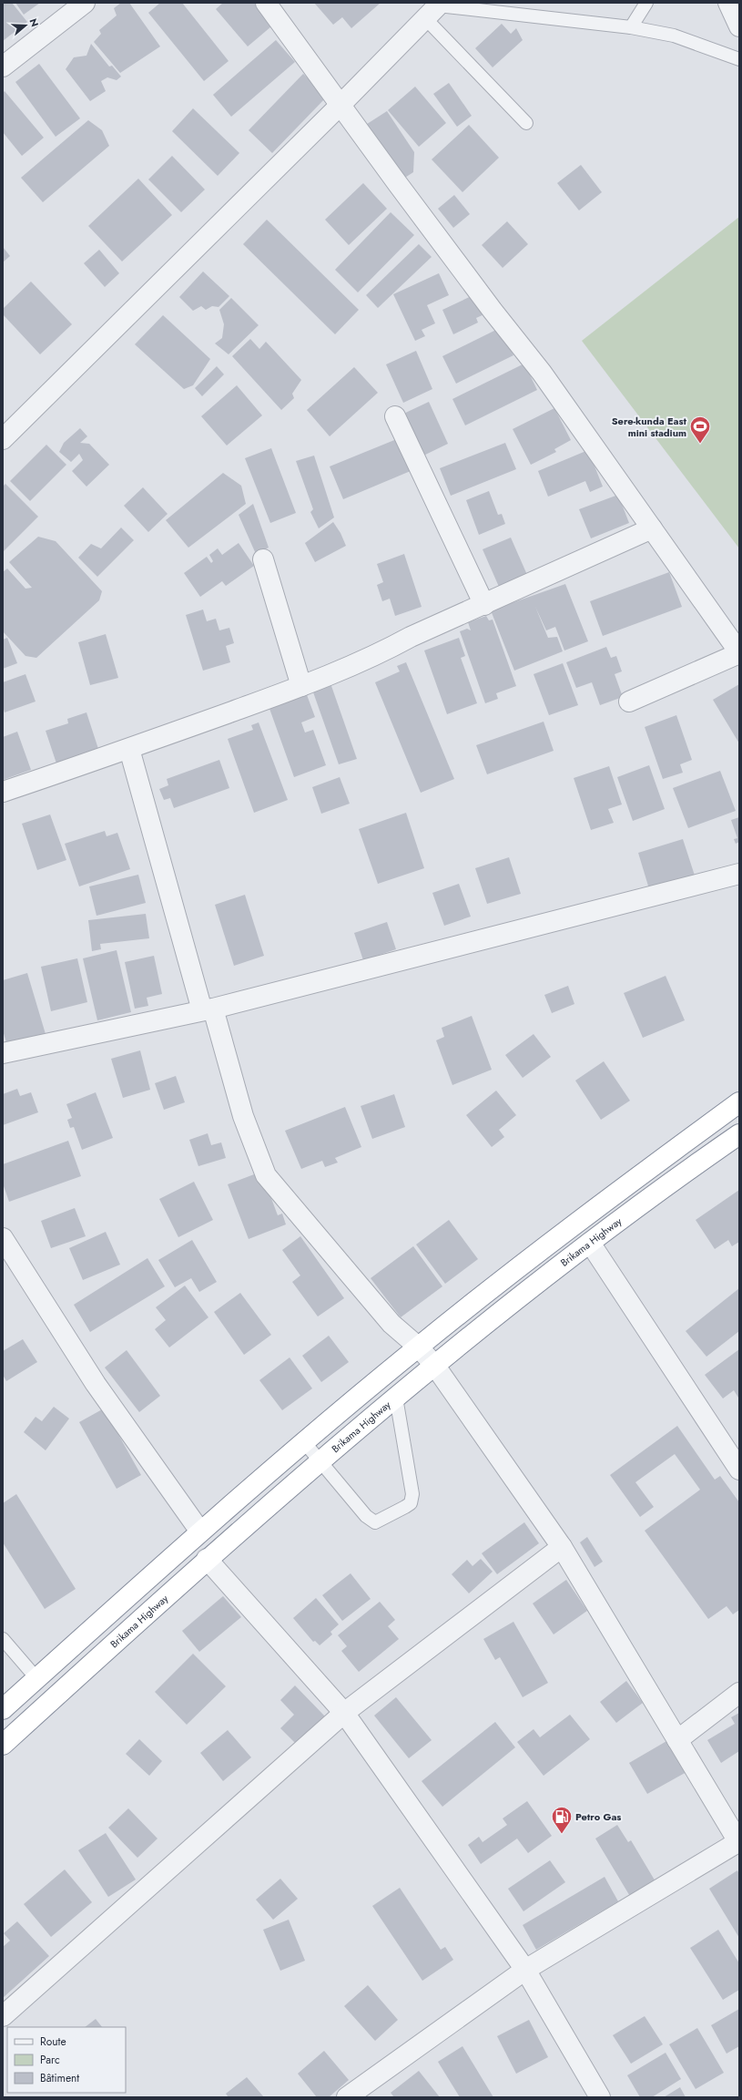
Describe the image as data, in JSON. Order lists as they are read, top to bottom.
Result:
{
  "streets": {
    "highway": ["Brikama Highway"]
  },
  "places": {
    "sports": ["Sere-kunda East mini stadium"],
    "fuel station": ["Petro Gas"]
  },
  "legend": ["Route", "Parc", "Bâtiment"],
  "north": "right"
}
